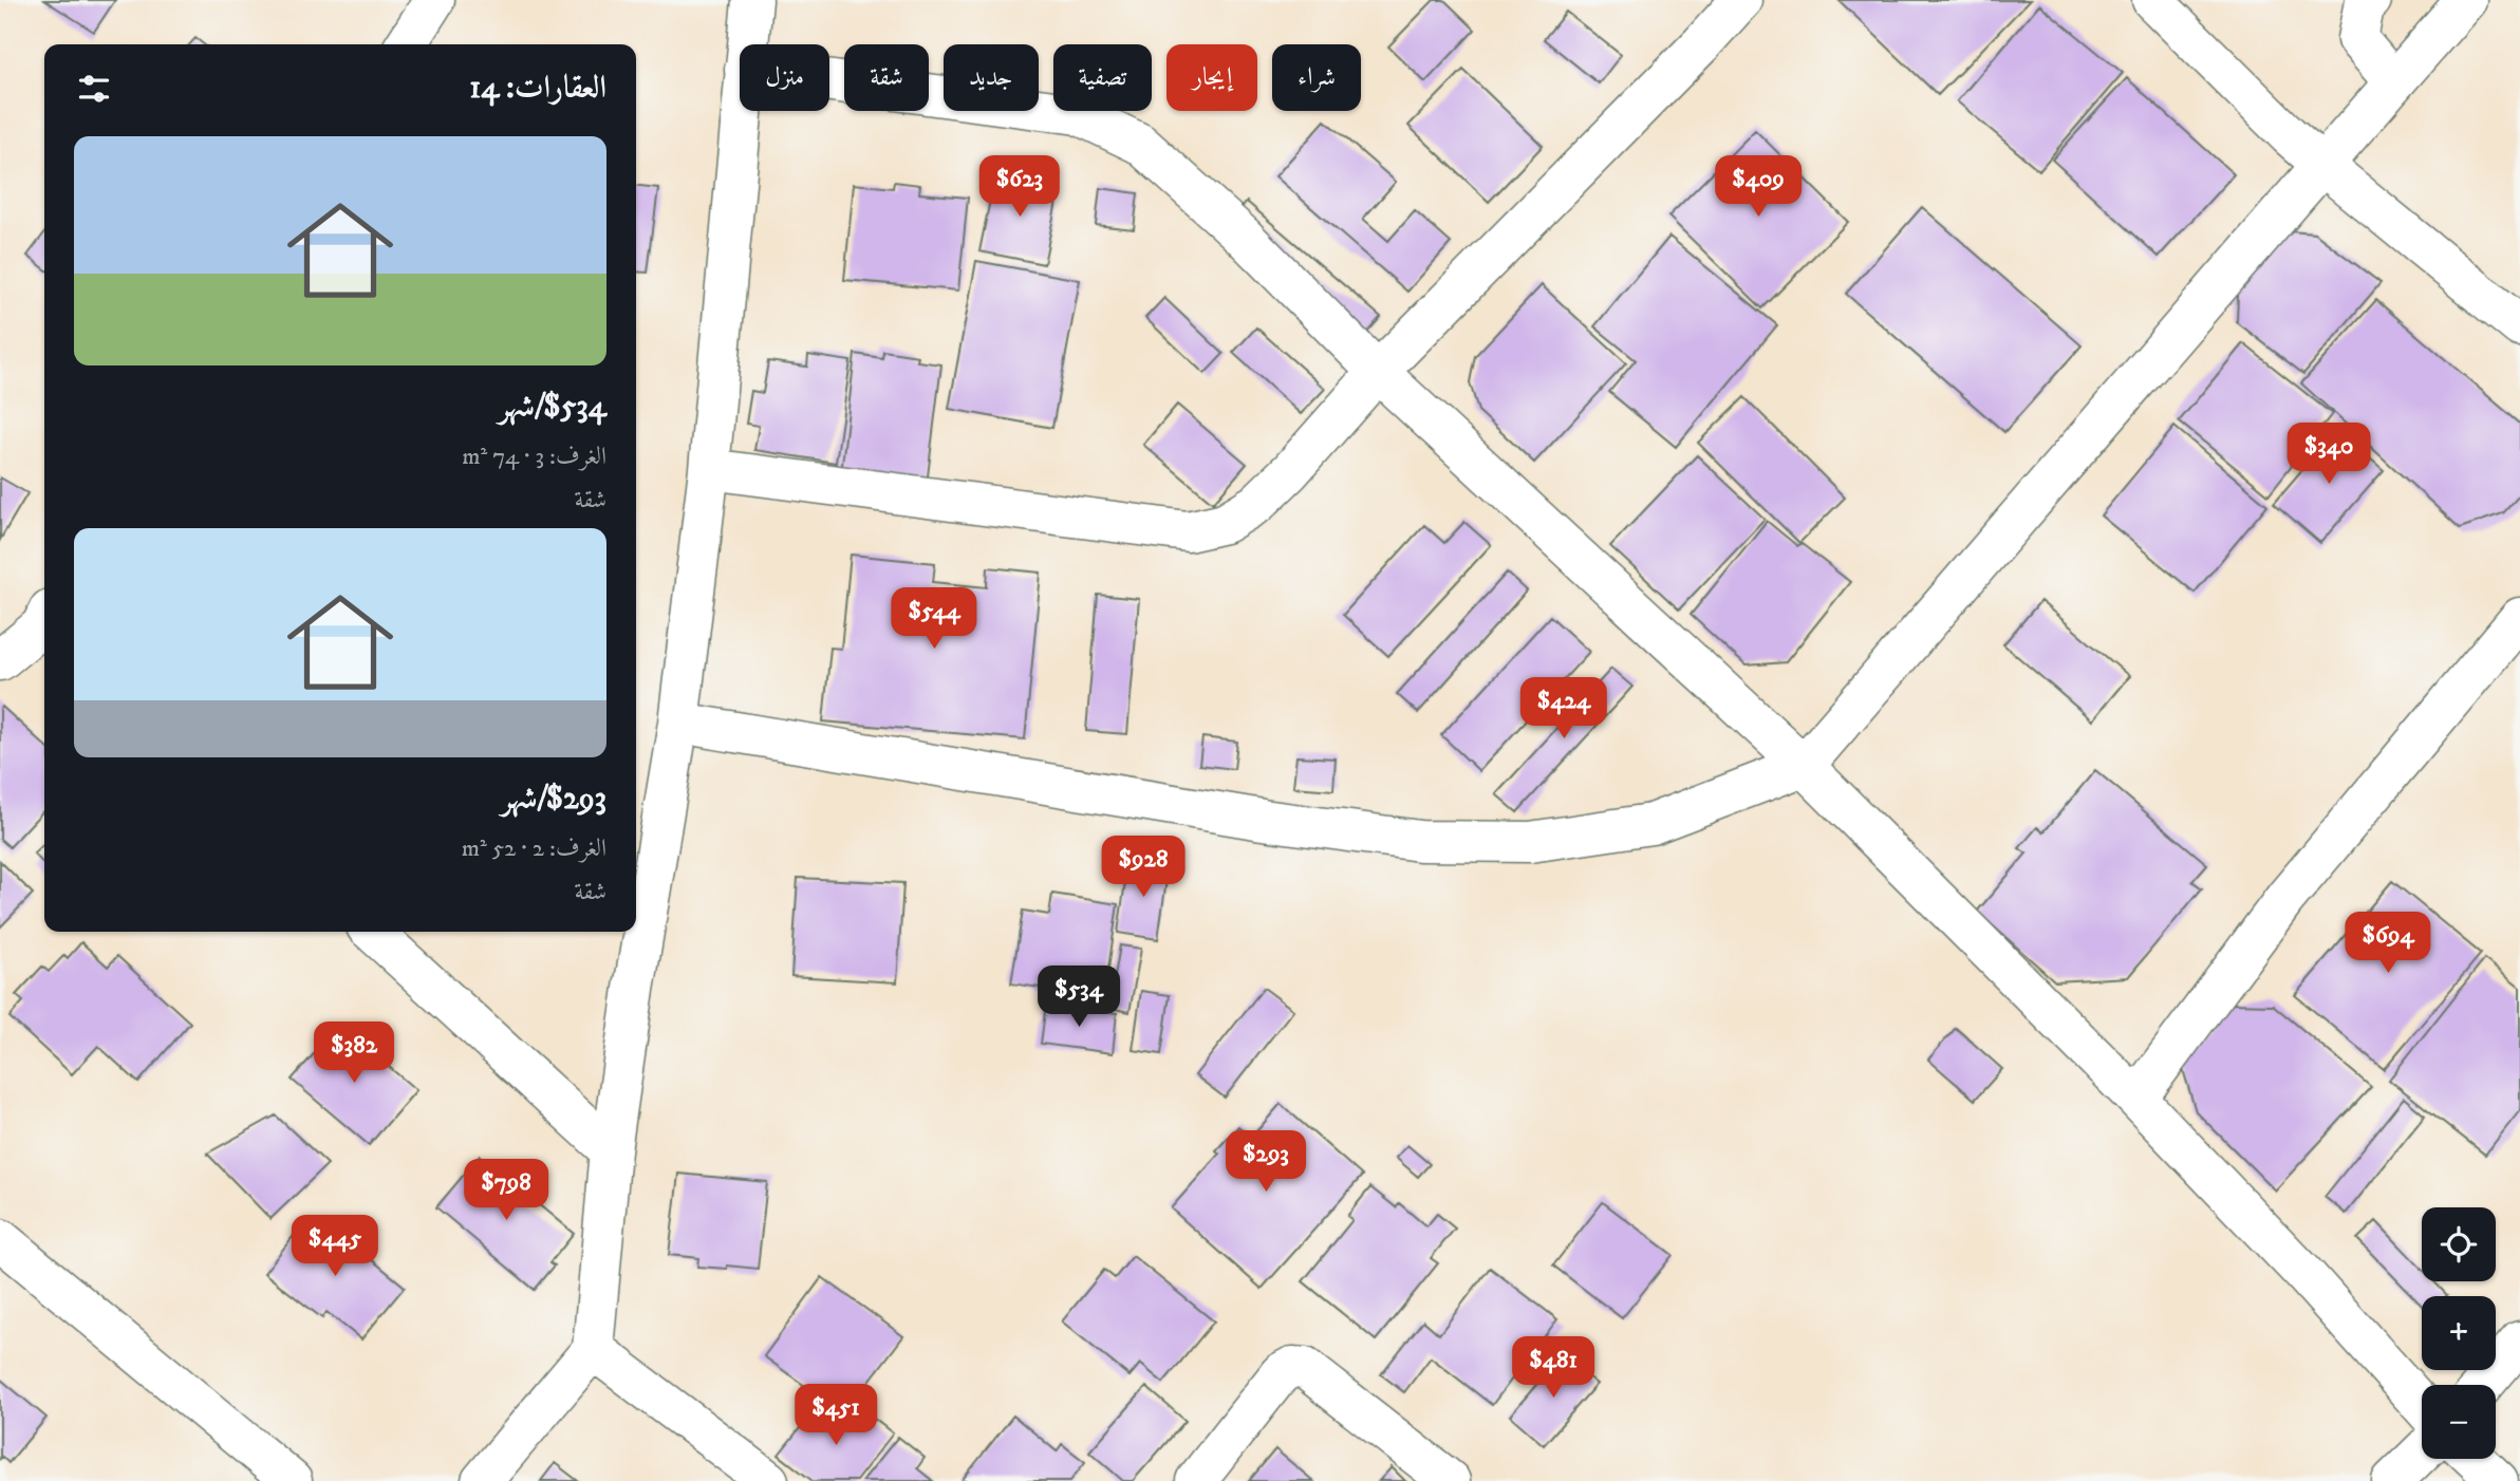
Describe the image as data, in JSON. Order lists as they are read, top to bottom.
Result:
{
  "page": {
    "chip": [
      "شراء",
      "إيجار",
      "تصفية",
      "جديد",
      "شقة",
      "منزل"
    ],
    "heading": "العقارات: 14",
    "list": [
      {
        "name": "$534/شهر",
        "note": "الغرف: 3 · 74 m² · شقة"
      },
      {
        "name": "$293/شهر",
        "note": "الغرف: 2 · 52 m² · شقة"
      }
    ],
    "price": [
      "$623",
      "$409",
      "$340",
      "$544",
      "$424",
      "$928",
      "$694",
      "$534",
      "$382",
      "$293",
      "$798",
      "$445",
      "$481",
      "$451"
    ],
    "map_buttons": ["+", "−"]
  }
}
